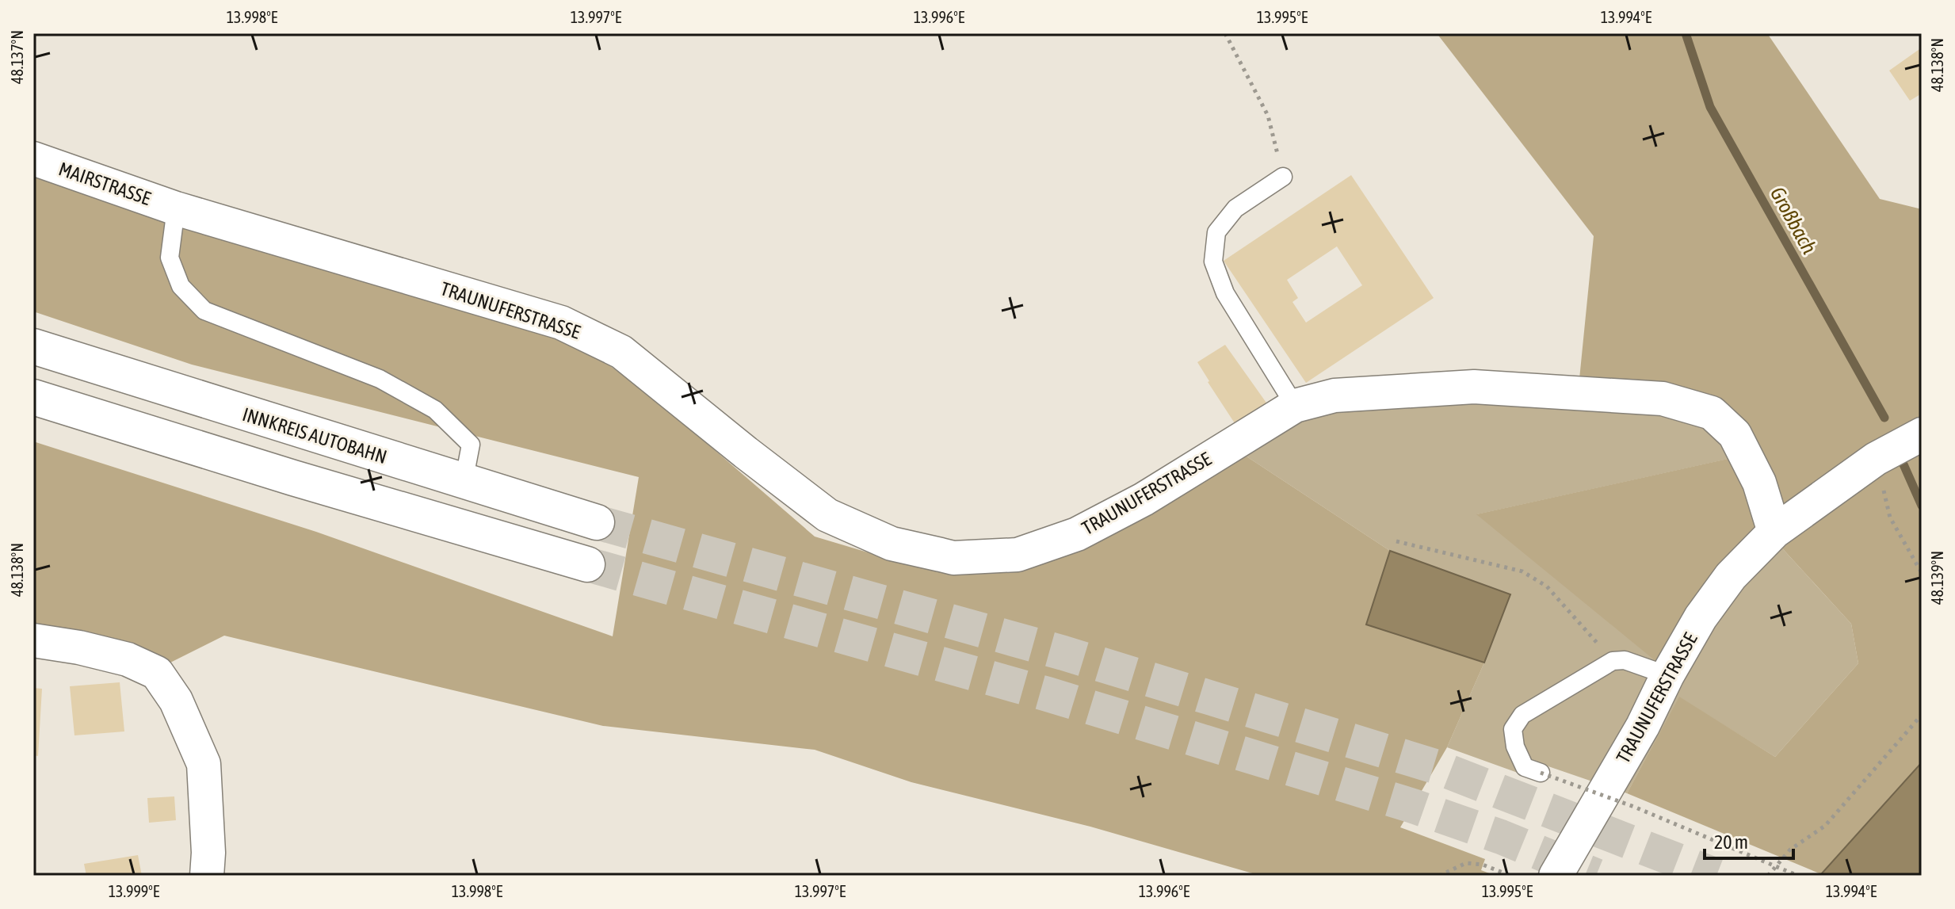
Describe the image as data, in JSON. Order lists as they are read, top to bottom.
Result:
{
  "streets": {
    "highway": ["INNKREIS AUTOBAHN"],
    "street": ["MAIRSTRASSE", "TRAUNUFERSTRASSE"]
  },
  "crossings": [
    ["MAIRSTRASSE", "TRAUNUFERSTRASSE"]
  ],
  "water": ["Großbach"],
  "scale_bar": "20 m",
  "coordinates": [
    "13.998°E",
    "13.997°E",
    "13.996°E",
    "13.995°E",
    "13.994°E",
    "48.137°N",
    "48.138°N",
    "48.139°N",
    "13.999°E"
  ]
}
